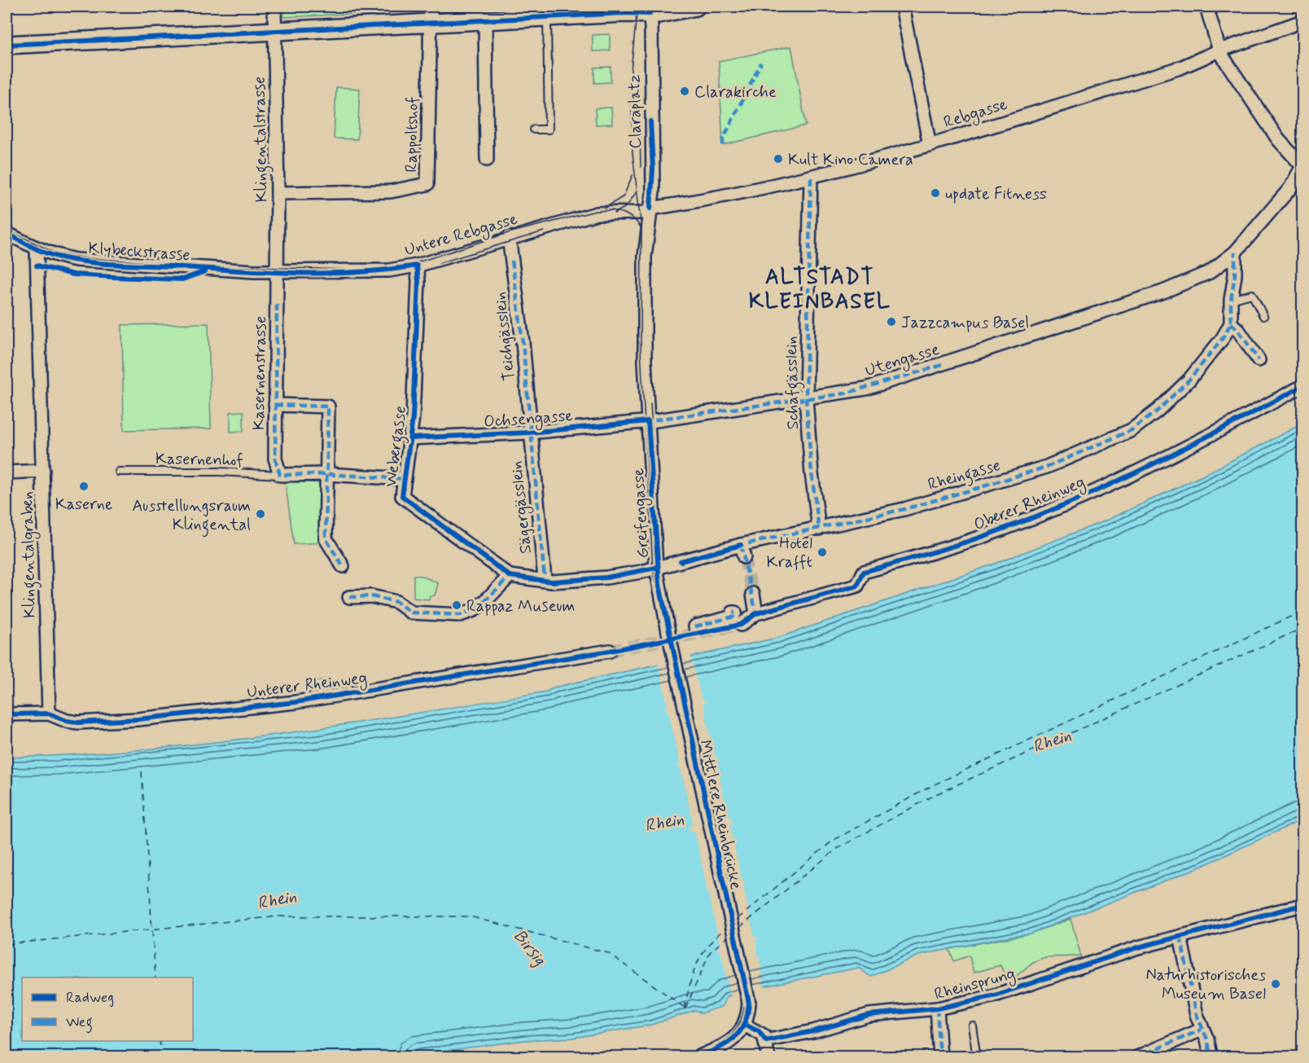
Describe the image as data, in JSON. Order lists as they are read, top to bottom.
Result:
{
  "streets": {
    "street": [
      "Claraplatz",
      "Rebgasse",
      "Rappoltshof",
      "Klingentalstrasse",
      "Untere Rebgasse",
      "Klybeckstrasse",
      "Teichgässlein",
      "Utengasse",
      "Kasernenstrasse",
      "Schafgässlein",
      "Ochsengasse",
      "Webergasse",
      "Rheingasse",
      "Oberer Rheinweg",
      "Sägergässlein",
      "Greifengasse",
      "Klingentalgraben",
      "Unterer Rheinweg",
      "Mittlere Rheinbrücke",
      "Rheinsprung"
    ],
    "lane": ["Kasernenhof"]
  },
  "crossings": [
    ["Claraplatz", "Rebgasse"],
    ["Claraplatz", "Untere Rebgasse"],
    ["Claraplatz", "Greifengasse"],
    ["Rebgasse", "Untere Rebgasse"],
    ["Rebgasse", "Schafgässlein"],
    ["Rebgasse", "Greifengasse"],
    ["Rappoltshof", "Klingentalstrasse"],
    ["Klingentalstrasse", "Untere Rebgasse"],
    ["Klingentalstrasse", "Klybeckstrasse"],
    ["Klingentalstrasse", "Kasernenstrasse"],
    ["Untere Rebgasse", "Klybeckstrasse"],
    ["Untere Rebgasse", "Teichgässlein"],
    ["Untere Rebgasse", "Kasernenstrasse"],
    ["Untere Rebgasse", "Webergasse"],
    ["Untere Rebgasse", "Greifengasse"],
    ["Klybeckstrasse", "Kasernenstrasse"],
    ["Klybeckstrasse", "Klingentalgraben"],
    ["Teichgässlein", "Ochsengasse"],
    ["Teichgässlein", "Sägergässlein"],
    ["Utengasse", "Schafgässlein"],
    ["Utengasse", "Ochsengasse"],
    ["Utengasse", "Greifengasse"],
    ["Kasernenstrasse", "Kasernenhof"],
    ["Schafgässlein", "Rheingasse"],
    ["Ochsengasse", "Webergasse"],
    ["Ochsengasse", "Sägergässlein"],
    ["Ochsengasse", "Greifengasse"],
    ["Webergasse", "Rheingasse"],
    ["Rheingasse", "Sägergässlein"],
    ["Rheingasse", "Greifengasse"],
    ["Greifengasse", "Mittlere Rheinbrücke"],
    ["Klingentalgraben", "Unterer Rheinweg"]
  ],
  "districts": ["ALTSTADT KLEINBASEL"],
  "water": ["Rhein", "Birsig"],
  "places": [
    "Clarakirche",
    "Kult Kino Camera",
    "update Fitness",
    "Jazzcampus Basel",
    "Kaserne",
    "Ausstellungsraum Klingental",
    "Hotel Krafft",
    "Rappaz Museum",
    "Naturhistorisches Museum Basel"
  ],
  "legend": ["Radweg", "Weg"]
}
